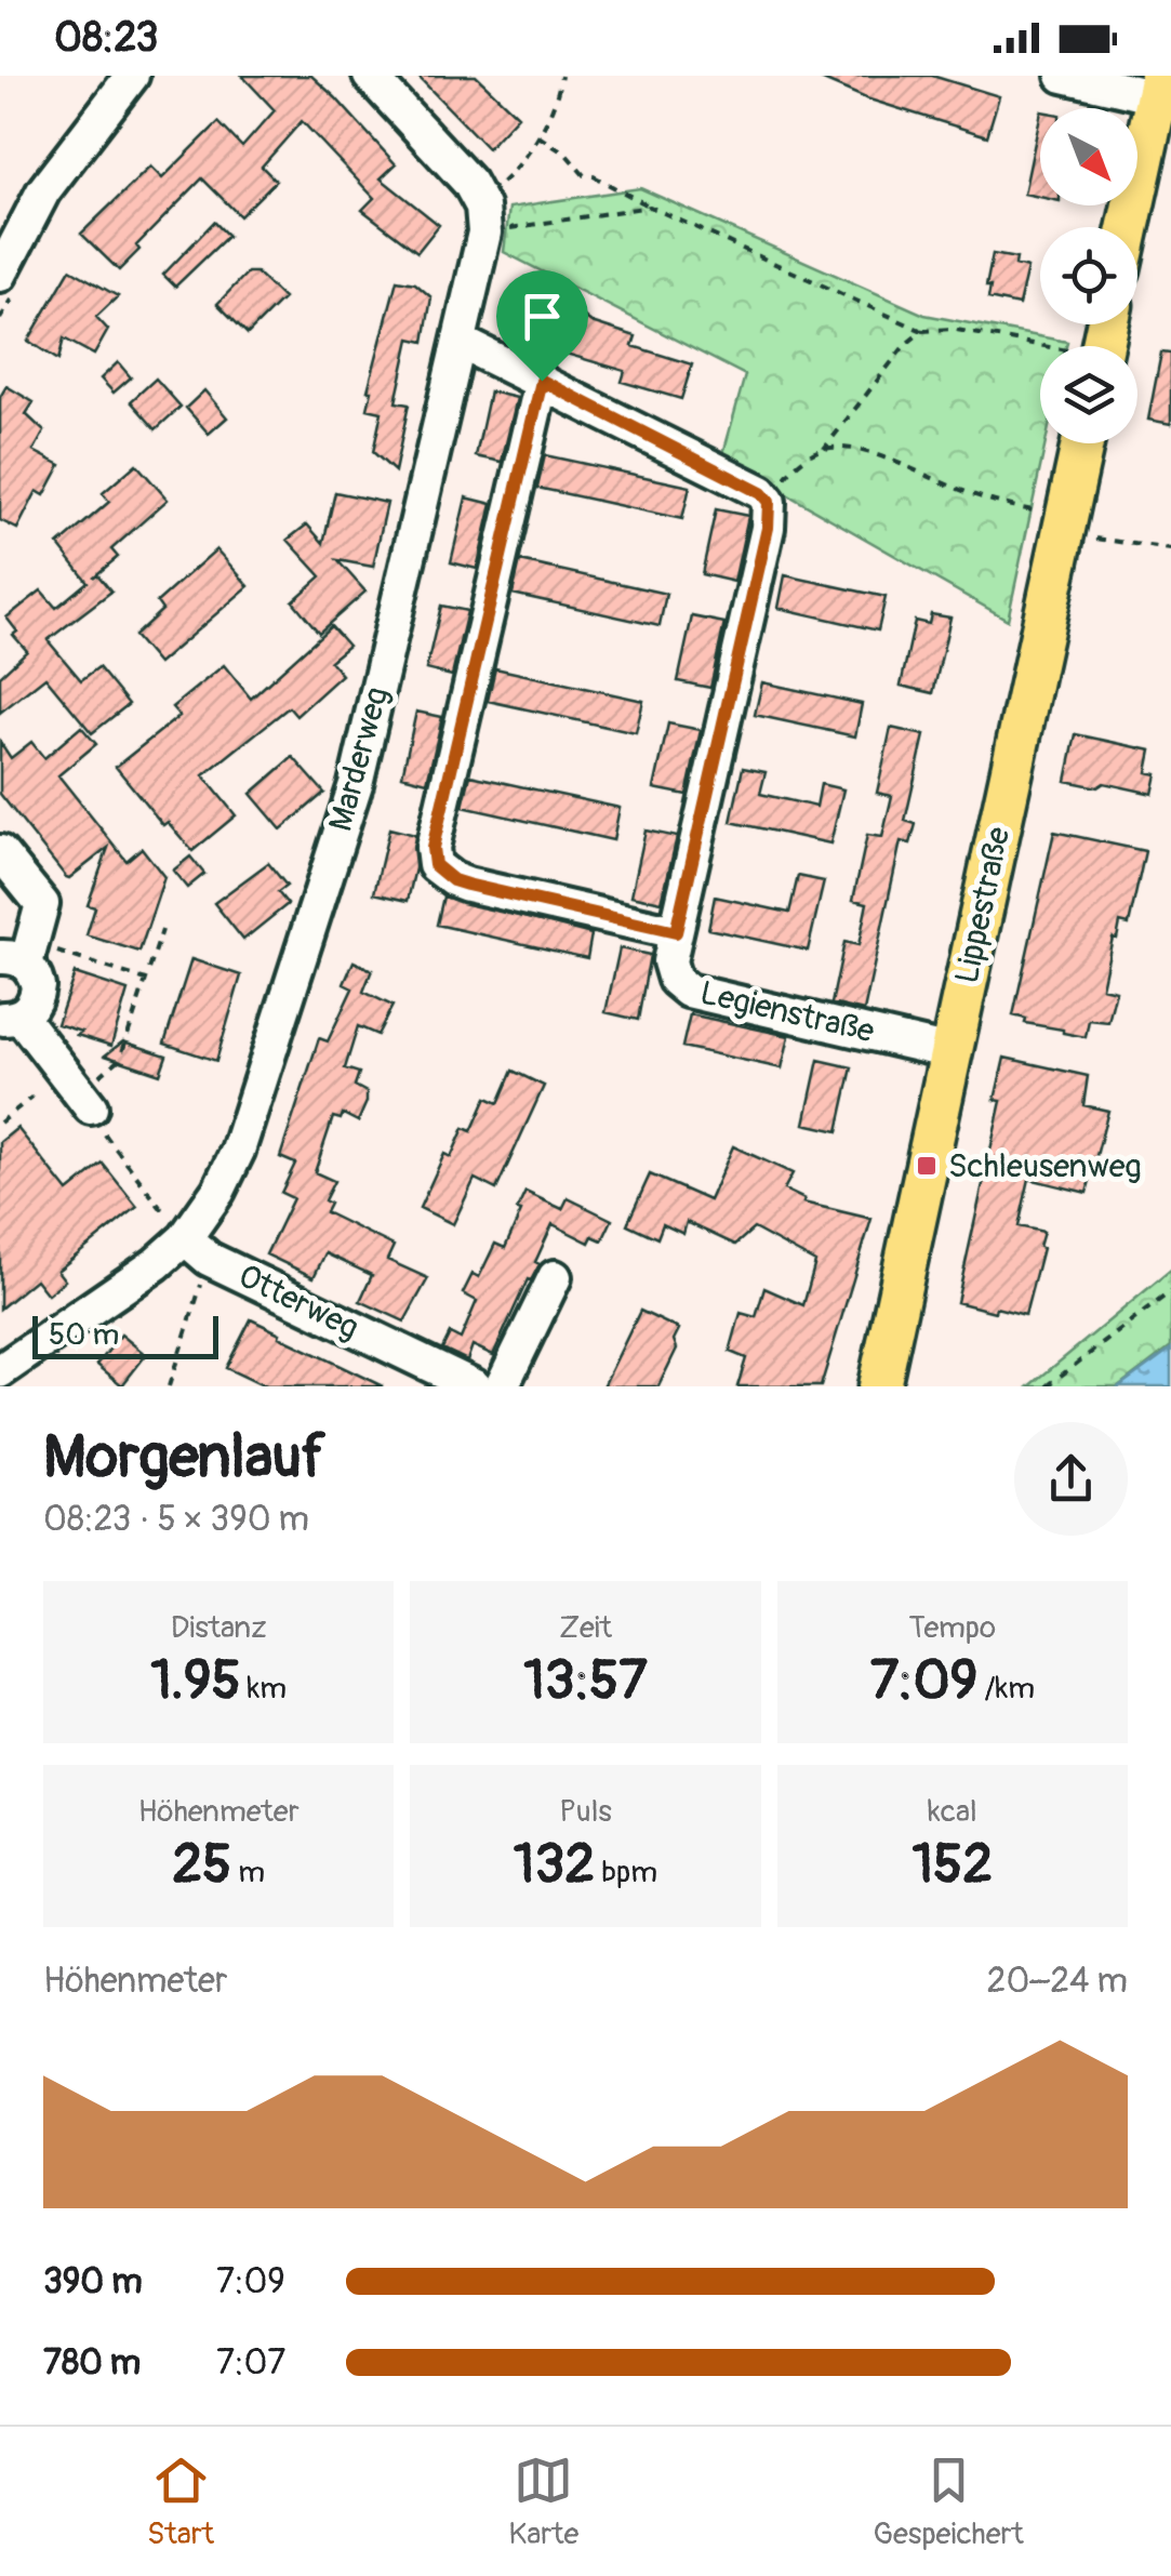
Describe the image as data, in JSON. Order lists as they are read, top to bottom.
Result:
{
  "streets": {
    "main road": ["Lippestraße"],
    "street": ["Marderweg", "Legienstraße", "Otterweg"]
  },
  "crossings": [
    ["Marderweg", "Otterweg"],
    ["Lippestraße", "Legienstraße"]
  ],
  "places": {
    "transit": ["Schleusenweg"]
  },
  "scale_bar": "50 m",
  "north": "bottom right",
  "page": {
    "status": "08:23",
    "scale": "50 m",
    "heading": ["Morgenlauf", "08:23 · 5 × 390 m"],
    "stats": [
      ["Distanz", "1.95 km"],
      ["Zeit", "13:57"],
      ["Tempo", "7:09 /km"],
      ["Höhenmeter", "25 m"],
      ["Puls", "132 bpm"],
      ["kcal", "152"]
    ],
    "chart": ["Höhenmeter", "20–24 m"],
    "list": [
      {
        "name": "390 m",
        "note": "7:09"
      },
      {
        "name": "780 m",
        "note": "7:07"
      }
    ],
    "tabs": ["Start", "Karte", "Gespeichert"]
  }
}
